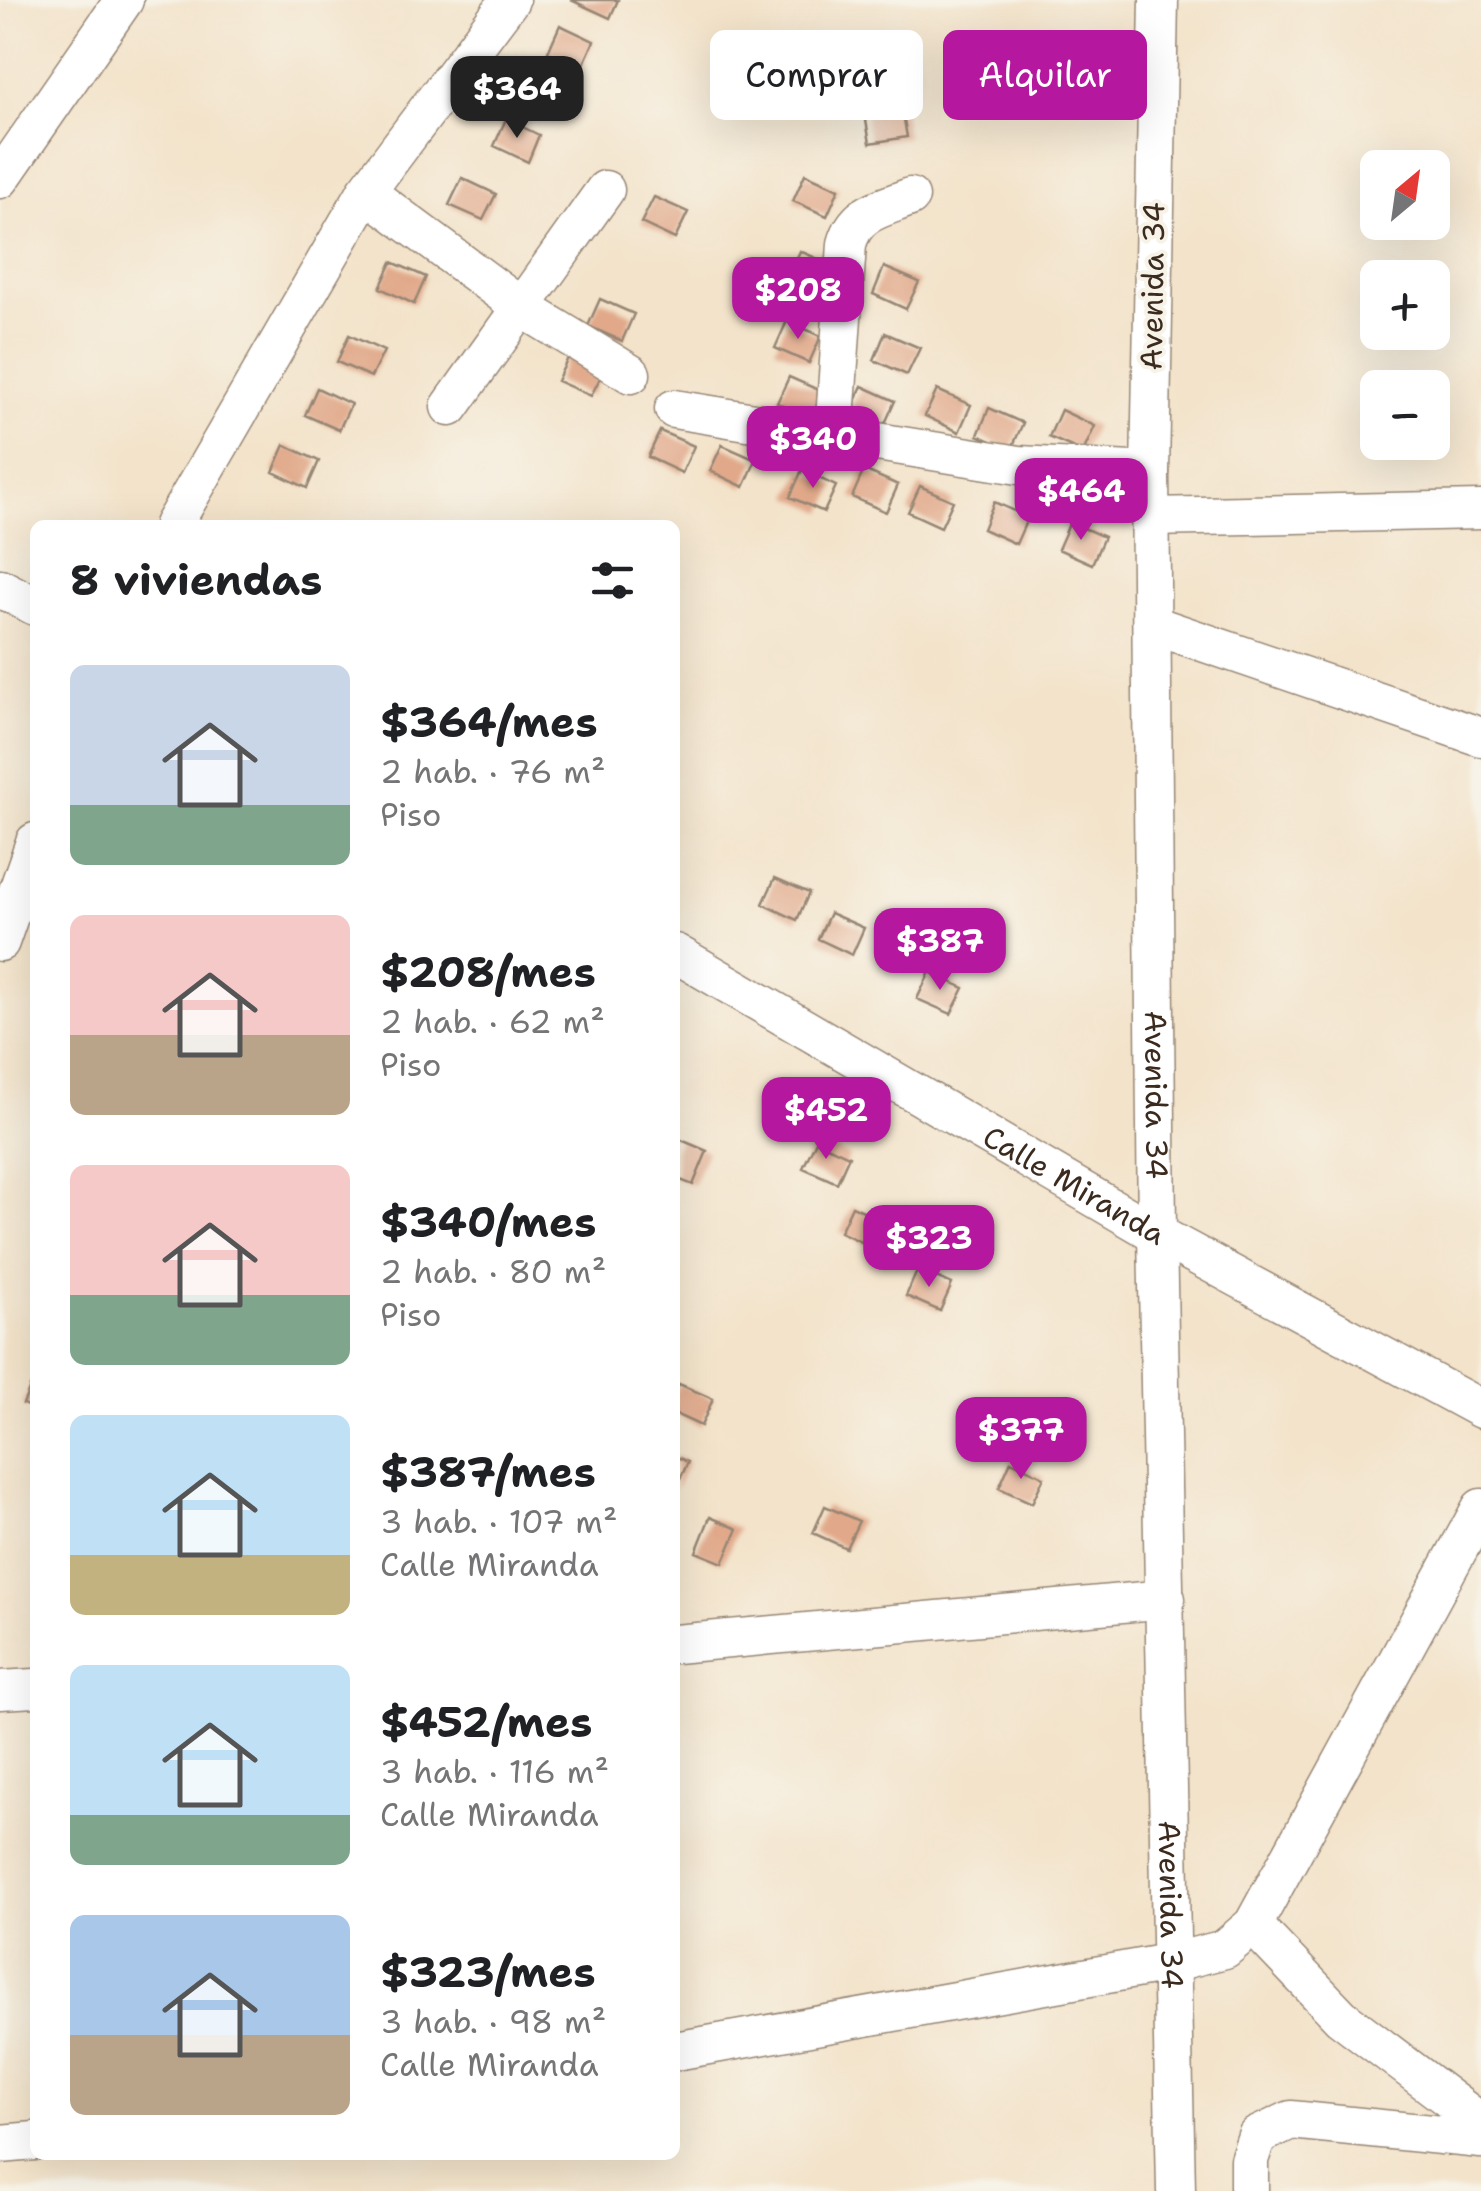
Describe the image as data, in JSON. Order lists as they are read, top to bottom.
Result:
{
  "streets": {
    "street": ["Avenida 34", "Calle Miranda"]
  },
  "crossings": [
    ["Avenida 34", "Calle Miranda"]
  ],
  "north": "top right",
  "page": {
    "chip": ["Comprar", "Alquilar"],
    "price": [
      "$364",
      "$208",
      "$340",
      "$464",
      "$387",
      "$452",
      "$323",
      "$377"
    ],
    "map_buttons": ["+", "−"],
    "heading": "8 viviendas",
    "list": [
      {
        "name": "$364/mes",
        "note": "2 hab. · 76 m² · Piso"
      },
      {
        "name": "$208/mes",
        "note": "2 hab. · 62 m² · Piso"
      },
      {
        "name": "$340/mes",
        "note": "2 hab. · 80 m² · Piso"
      },
      {
        "name": "$387/mes",
        "note": "3 hab. · 107 m² · Calle Miranda"
      },
      {
        "name": "$452/mes",
        "note": "3 hab. · 116 m² · Calle Miranda"
      },
      {
        "name": "$323/mes",
        "note": "3 hab. · 98 m² · Calle Miranda"
      }
    ]
  }
}
